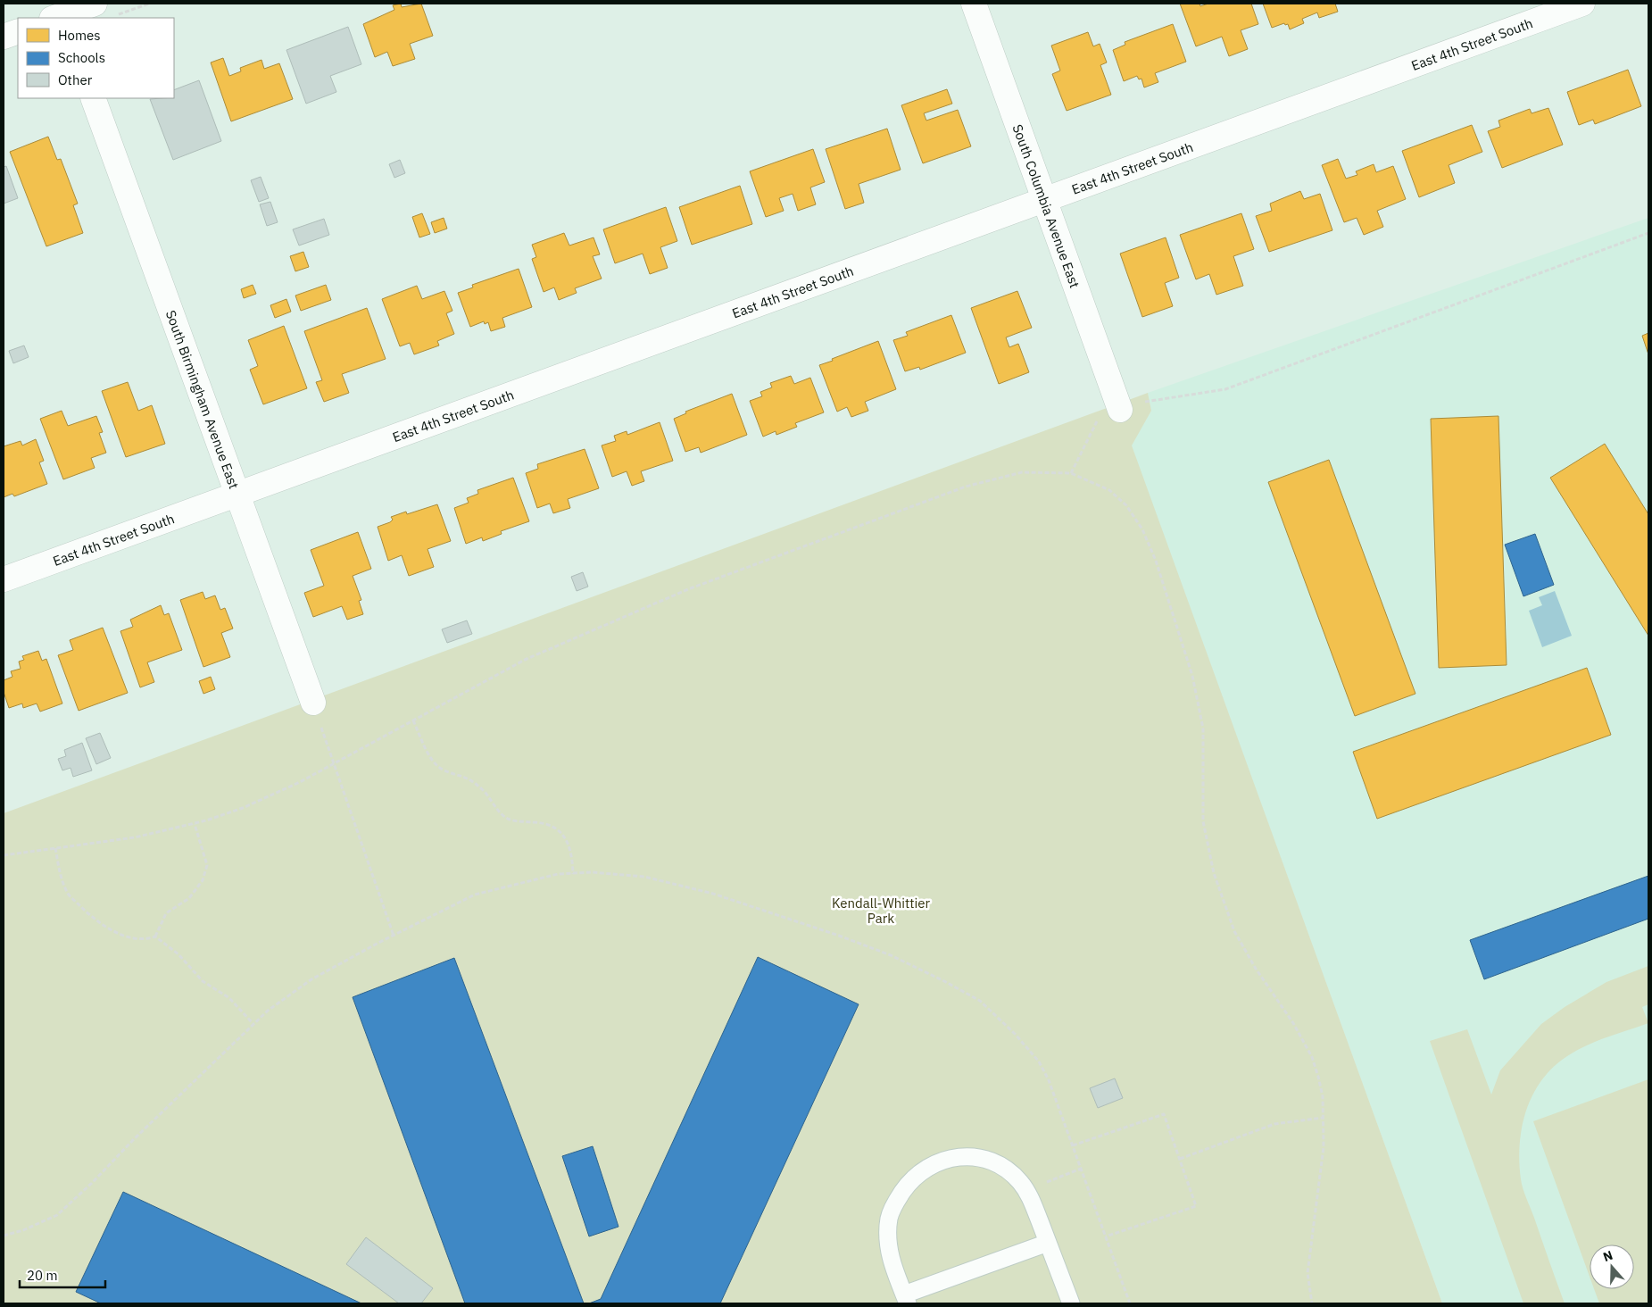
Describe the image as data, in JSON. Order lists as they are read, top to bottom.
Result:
{
  "streets": {
    "street": ["East 4th Street South", "South Columbia Avenue East", "South Birmingham Avenue East"]
  },
  "crossings": [
    ["East 4th Street South", "South Columbia Avenue East"],
    ["East 4th Street South", "South Birmingham Avenue East"]
  ],
  "parks": ["Kendall-Whittier Park"],
  "legend": ["Homes", "Schools", "Other"],
  "scale_bar": "20 m",
  "north": "top"
}
